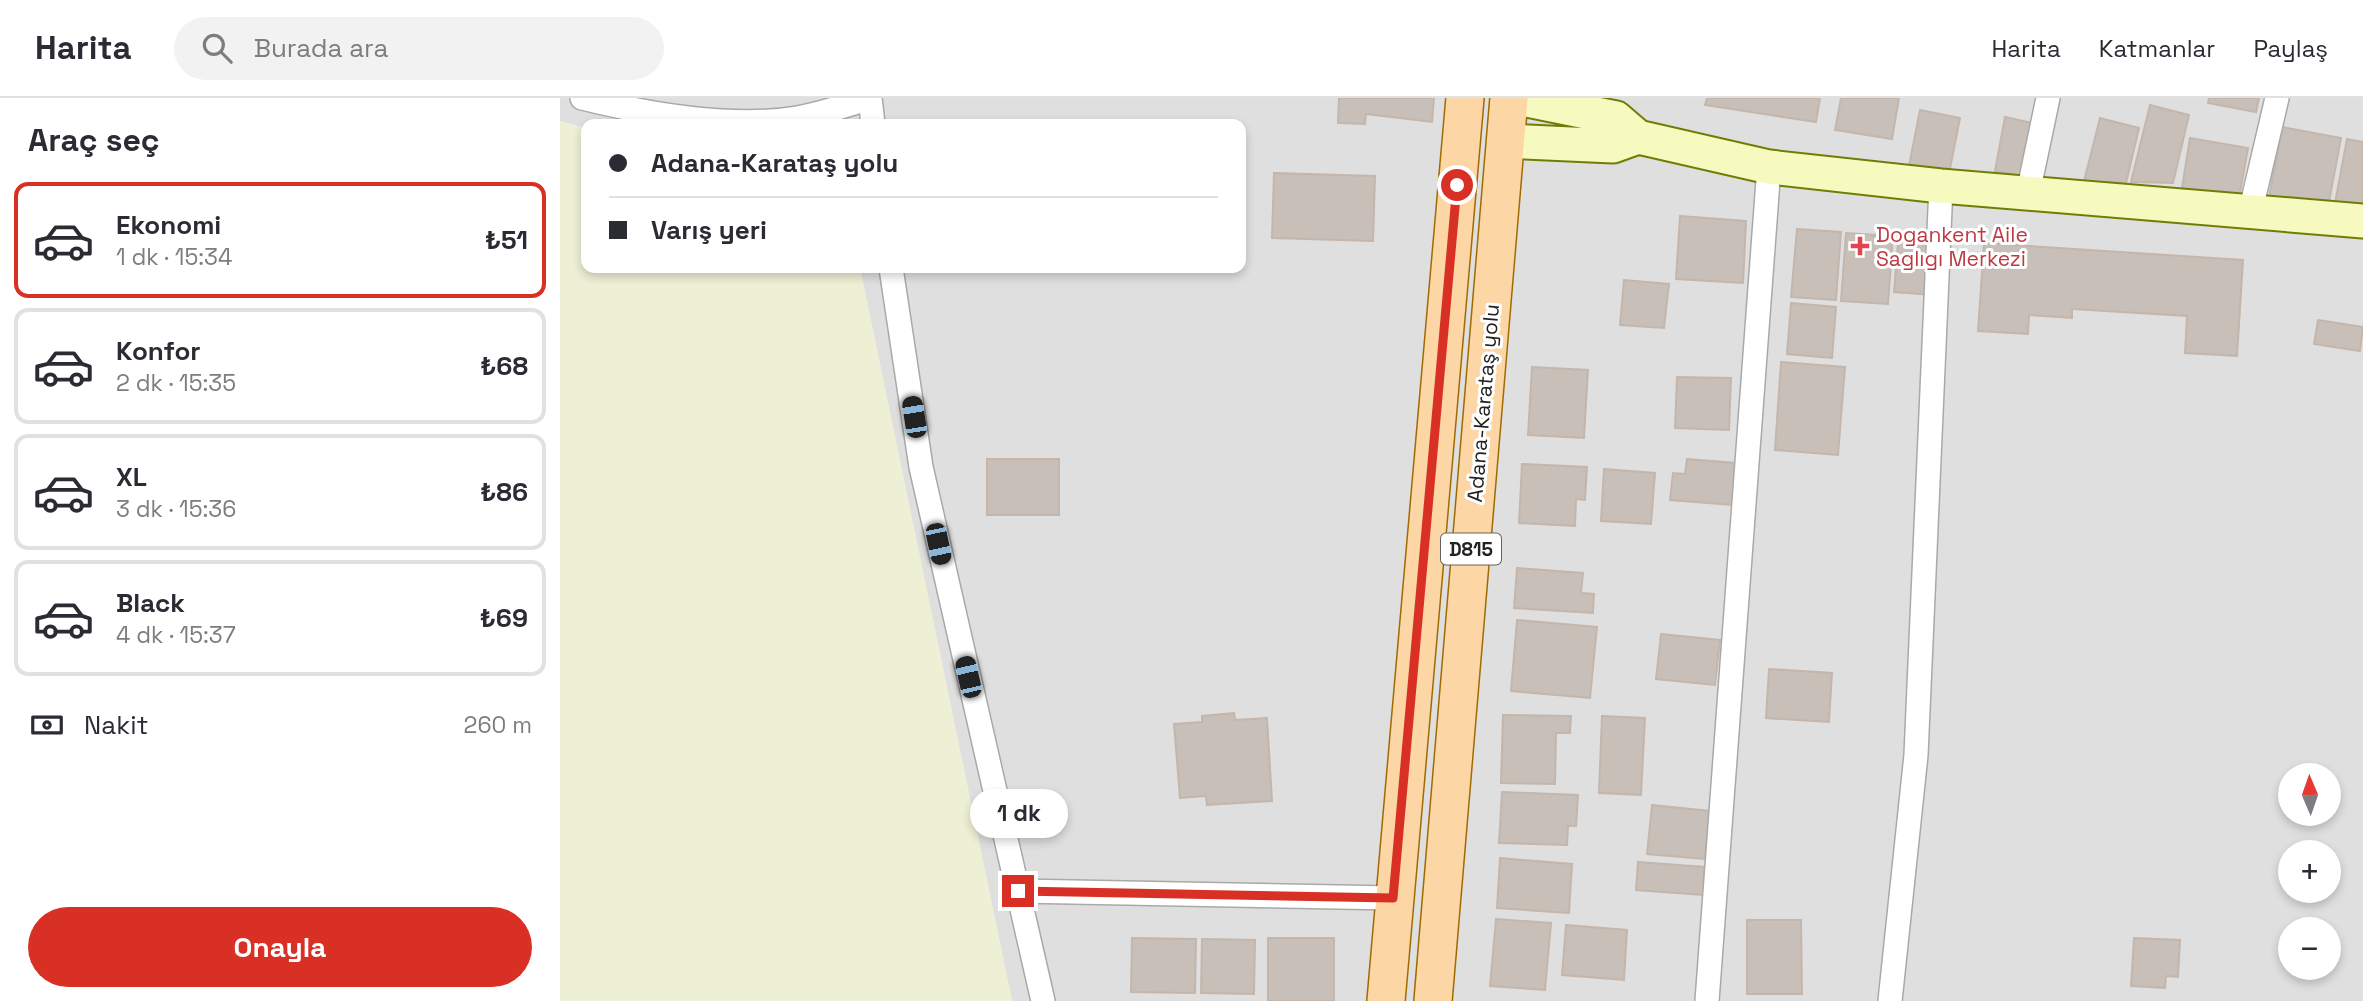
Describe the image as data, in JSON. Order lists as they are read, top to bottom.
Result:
{
  "streets": {
    "main road": ["Adana-Karataş yolu", "D815"]
  },
  "places": {
    "health": ["Dogankent Aile Saglıgı Merkezi"]
  },
  "north": "top",
  "page": {
    "header": "Harita",
    "search": "Burada ara",
    "nav": ["Harita", "Katmanlar", "Paylaş"],
    "heading": "Araç seç",
    "banner": ["Adana-Karataş yolu", "Varış yeri"],
    "list": [
      {
        "name": "Ekonomi",
        "note": "1 dk · 15:34",
        "value": "₺51"
      },
      {
        "name": "Konfor",
        "note": "2 dk · 15:35",
        "value": "₺68"
      },
      {
        "name": "XL",
        "note": "3 dk · 15:36",
        "value": "₺86"
      },
      {
        "name": "Black",
        "note": "4 dk · 15:37",
        "value": "₺69"
      }
    ],
    "pay": ["Nakit", "260 m"],
    "map_buttons": ["+", "−"],
    "bubble": "1 dk",
    "buttons": "Onayla"
  }
}
